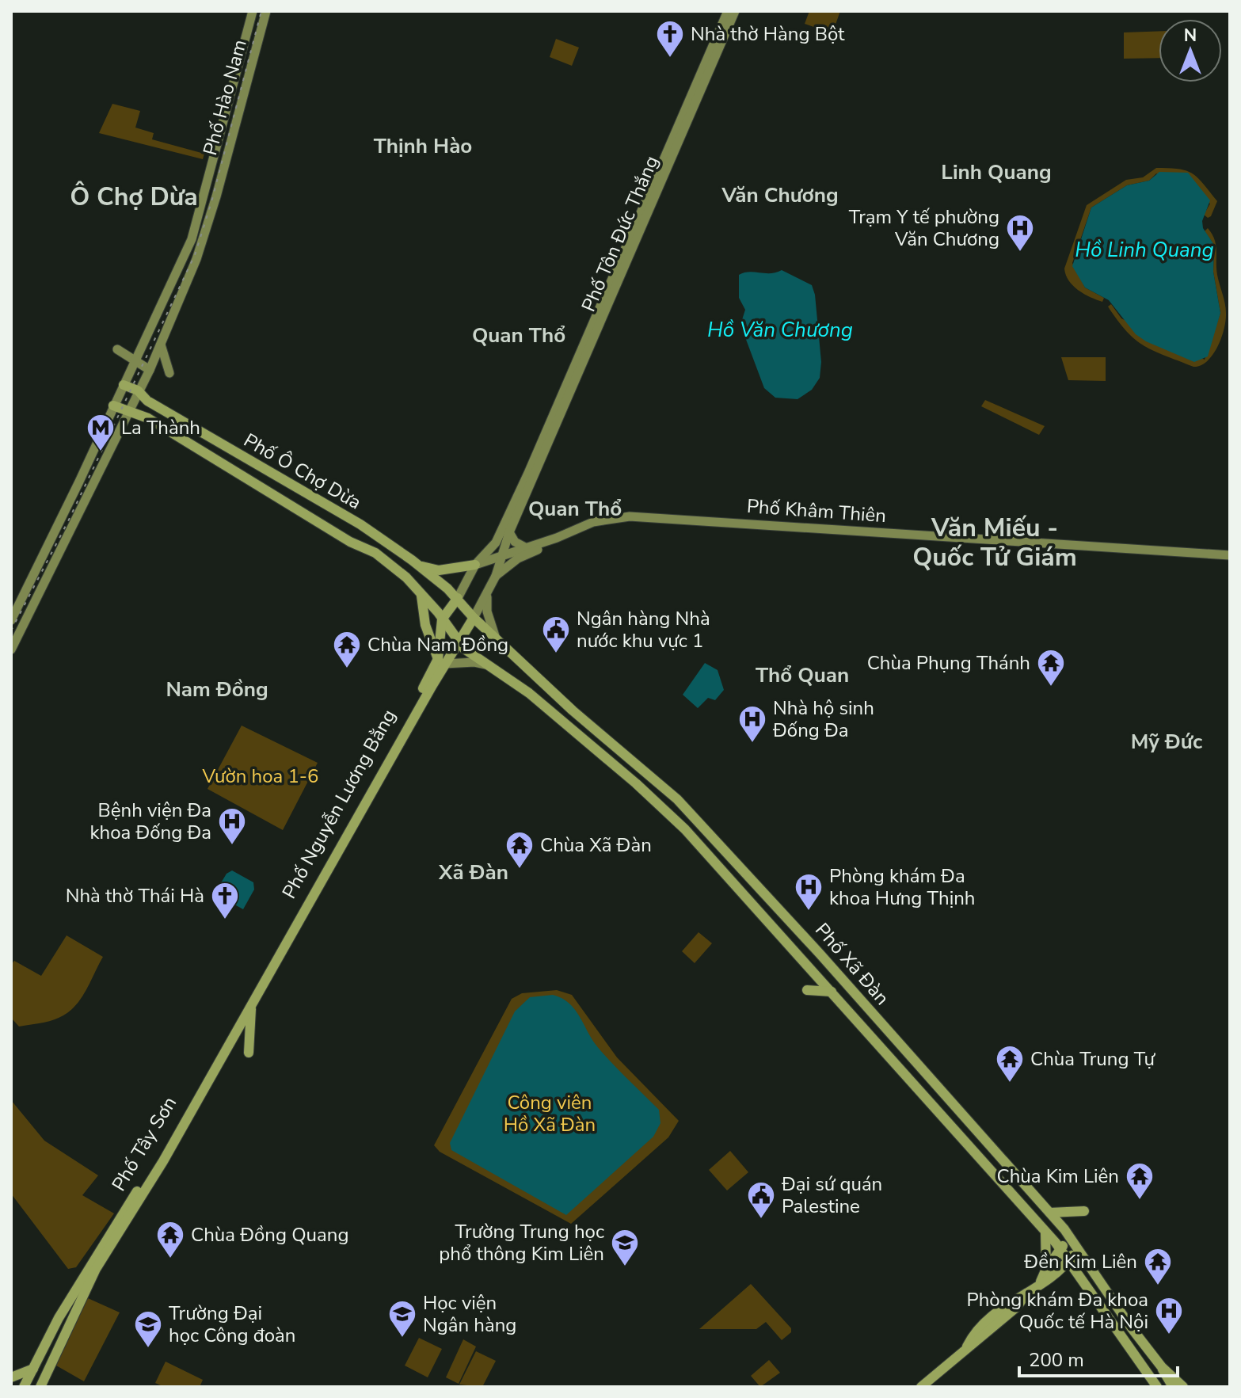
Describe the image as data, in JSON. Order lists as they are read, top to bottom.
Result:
{
  "streets": {
    "main road": [
      "Phố Hào Nam",
      "Phố Tôn Đức Thắng",
      "Phố Ô Chợ Dừa",
      "Phố Khâm Thiên",
      "Phố Nguyễn Lương Bằng",
      "Phố Xã Đàn",
      "Phố Tây Sơn"
    ]
  },
  "crossings": [
    ["Phố Hào Nam", "Phố Ô Chợ Dừa"],
    ["Phố Tôn Đức Thắng", "Phố Ô Chợ Dừa"],
    ["Phố Tôn Đức Thắng", "Phố Khâm Thiên"],
    ["Phố Tôn Đức Thắng", "Phố Nguyễn Lương Bằng"],
    ["Phố Tôn Đức Thắng", "Phố Xã Đàn"],
    ["Phố Ô Chợ Dừa", "Phố Nguyễn Lương Bằng"],
    ["Phố Ô Chợ Dừa", "Phố Xã Đàn"],
    ["Phố Nguyễn Lương Bằng", "Phố Xã Đàn"],
    ["Phố Nguyễn Lương Bằng", "Phố Tây Sơn"]
  ],
  "districts": [
    "Thịnh Hào",
    "Linh Quang",
    "Văn Chương",
    "Ô Chợ Dừa",
    "Quan Thổ",
    "Quan Thổ",
    "Văn Miếu - Quốc Tử Giám",
    "Thổ Quan",
    "Nam Đồng",
    "Mỹ Đức",
    "Xã Đàn"
  ],
  "water": ["Hồ Linh Quang", "Hồ Văn Chương"],
  "parks": ["Vườn hoa 1-6", "Công viên Hồ Xã Đàn"],
  "places": {
    "church": ["Nhà thờ Hàng Bột", "Nhà thờ Thái Hà"],
    "hospital": [
      "Trạm Y tế phường Văn Chương",
      "Nhà hộ sinh Đống Đa",
      "Bệnh viện Đa khoa Đống Đa",
      "Phòng khám Đa khoa Hưng Thịnh",
      "Phòng khám Đa khoa Quốc tế Hà Nội"
    ],
    "metro station": ["La Thành"],
    "public building": ["Ngân hàng Nhà nước khu vực 1", "Đại sứ quán Palestine"],
    "temple": [
      "Chùa Nam Đồng",
      "Chùa Phụng Thánh",
      "Chùa Xã Đàn",
      "Chùa Trung Tự",
      "Chùa Kim Liên",
      "Chùa Đồng Quang",
      "Đền Kim Liên"
    ],
    "school or university": ["Trường Trung học phổ thông Kim Liên", "Học viện Ngân hàng", "Trường Đại học Công đoàn"]
  },
  "scale_bar": "200 m",
  "north": "top"
}
